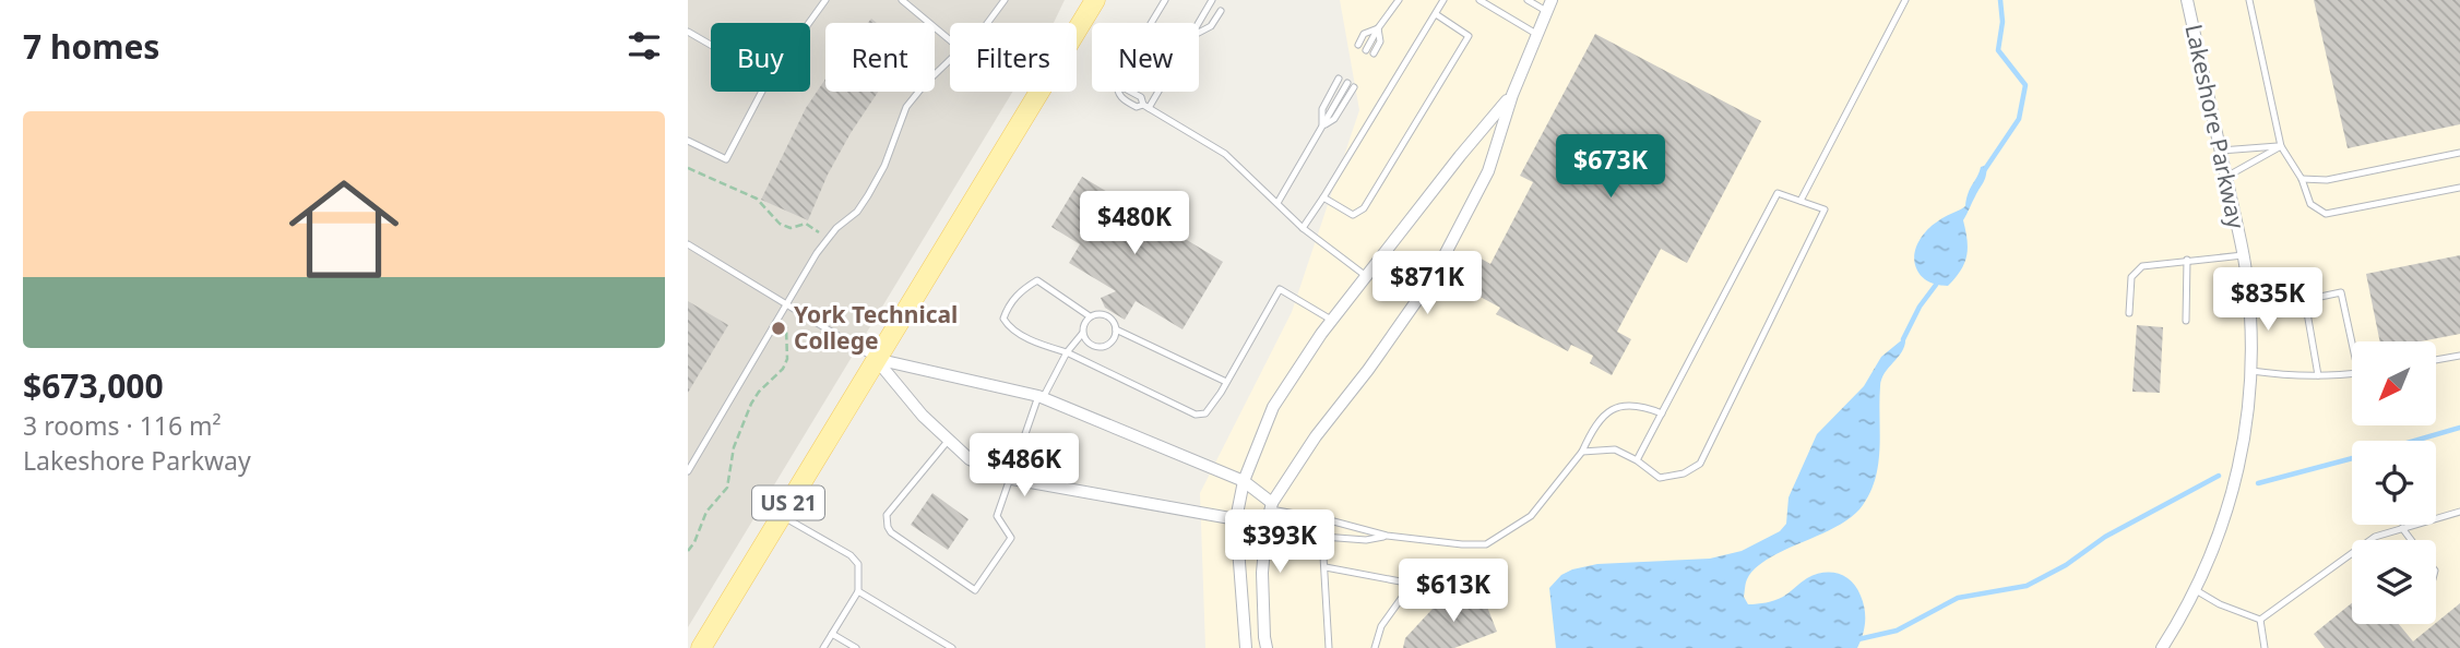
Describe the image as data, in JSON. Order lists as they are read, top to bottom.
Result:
{
  "streets": {
    "main road": ["US 21"],
    "street": ["Lakeshore Parkway"]
  },
  "places": ["York Technical College"],
  "north": "bottom left",
  "page": {
    "heading": "7 homes",
    "chip": [
      "Buy",
      "Rent",
      "Filters",
      "New"
    ],
    "list": [
      {
        "name": "$673,000",
        "note": "3 rooms · 116 m² · Lakeshore Parkway"
      }
    ],
    "price": [
      "$673K",
      "$480K",
      "$871K",
      "$835K",
      "$486K",
      "$393K",
      "$613K"
    ]
  }
}
